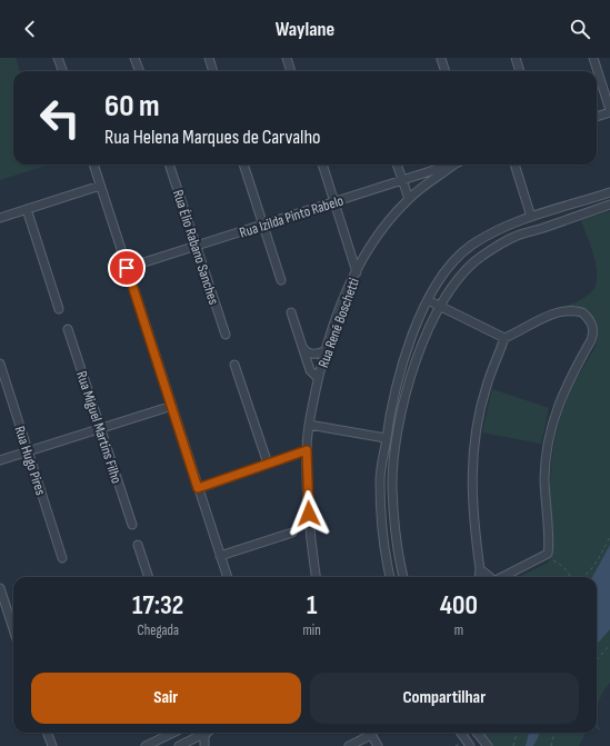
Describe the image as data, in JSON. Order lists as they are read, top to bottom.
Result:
{
  "streets": {
    "street": [
      "Rua Izilda Pinto Rabelo",
      "Rua Élio Rabano Sanches",
      "Rua Renê Boschetti",
      "Rua Miguel Martins Filho",
      "Rua Hugo Pires"
    ]
  },
  "crossings": [
    ["Rua Izilda Pinto Rabelo", "Rua Élio Rabano Sanches"]
  ],
  "page": {
    "header": "Waylane",
    "turn": ["60 m", "Rua Helena Marques de Carvalho"],
    "eta": [
      "17:32",
      "Chegada",
      "1",
      "min",
      "400",
      "m"
    ],
    "buttons": ["Sair", "Compartilhar"]
  }
}
